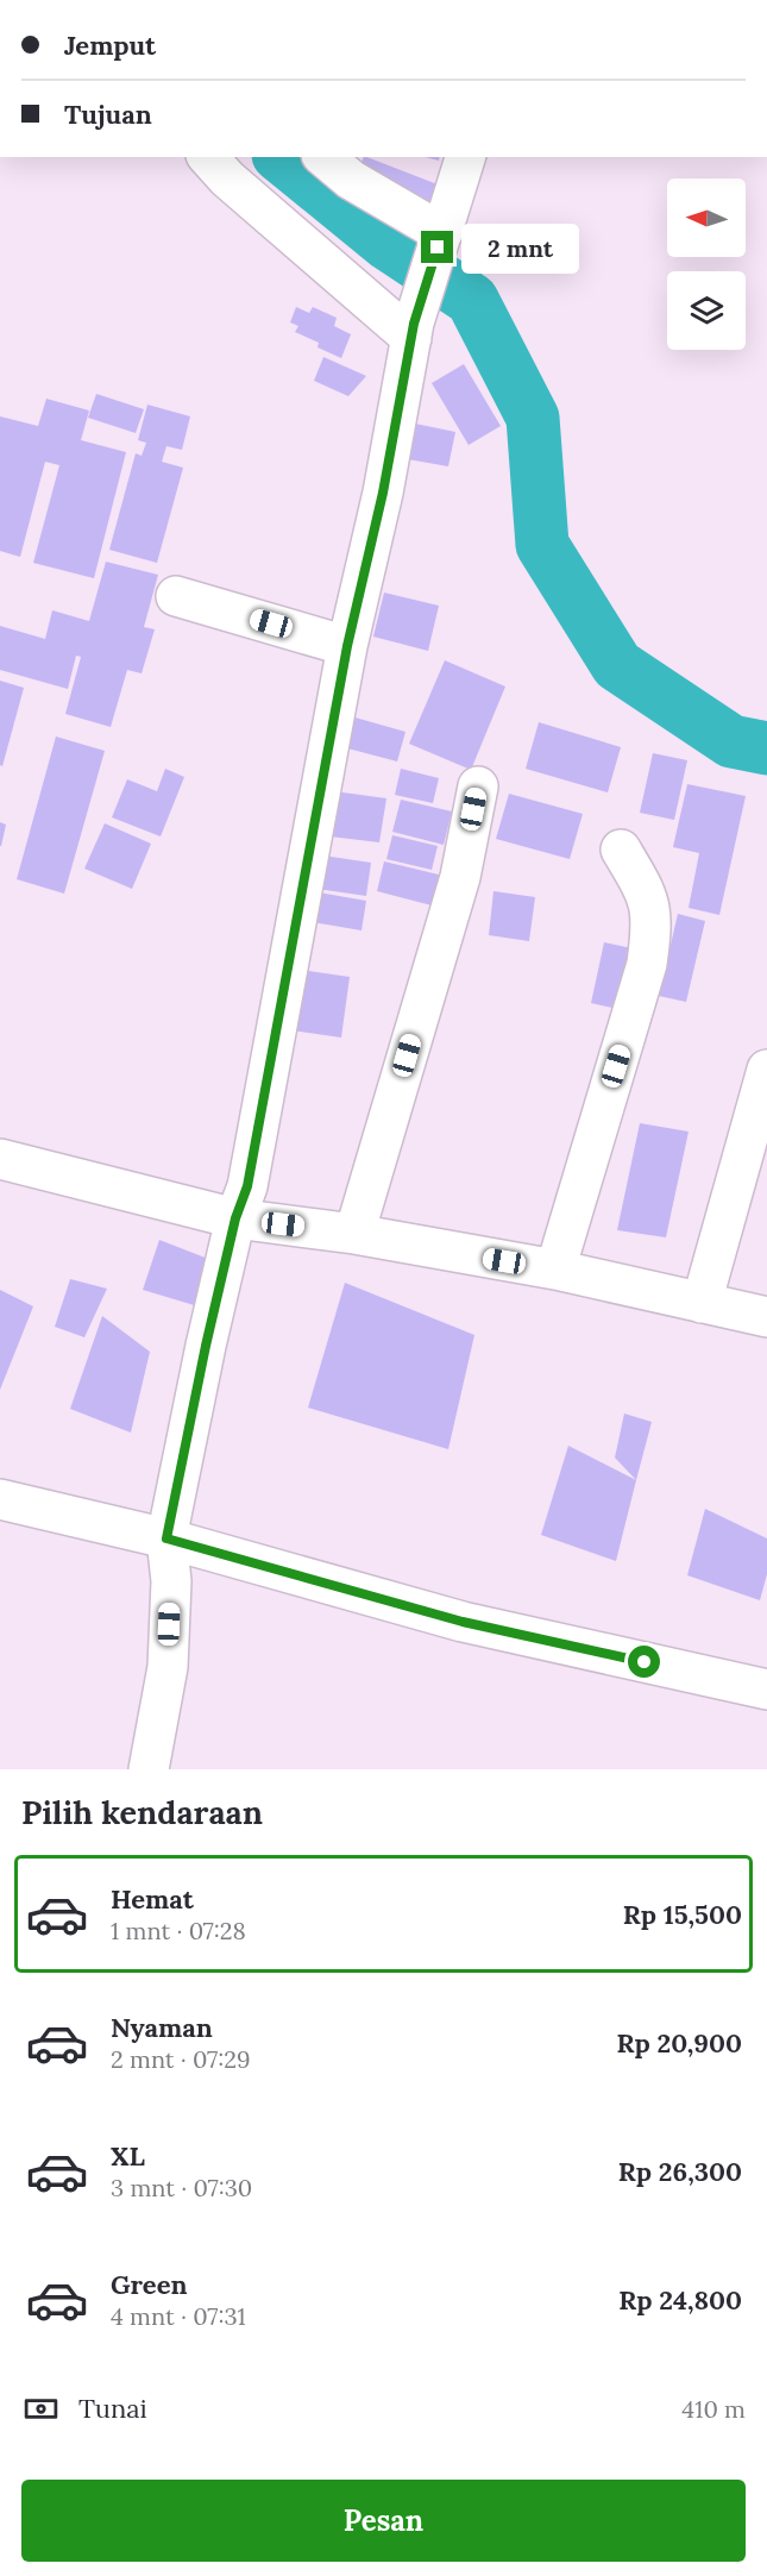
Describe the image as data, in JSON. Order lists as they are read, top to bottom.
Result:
{
  "north": "left",
  "page": {
    "banner": ["Jemput", "Tujuan"],
    "bubble": "2 mnt",
    "heading": "Pilih kendaraan",
    "list": [
      {
        "name": "Hemat",
        "note": "1 mnt · 07:28",
        "value": "Rp 15,500"
      },
      {
        "name": "Nyaman",
        "note": "2 mnt · 07:29",
        "value": "Rp 20,900"
      },
      {
        "name": "XL",
        "note": "3 mnt · 07:30",
        "value": "Rp 26,300"
      },
      {
        "name": "Green",
        "note": "4 mnt · 07:31",
        "value": "Rp 24,800"
      }
    ],
    "pay": ["Tunai", "410 m"],
    "buttons": "Pesan"
  }
}
